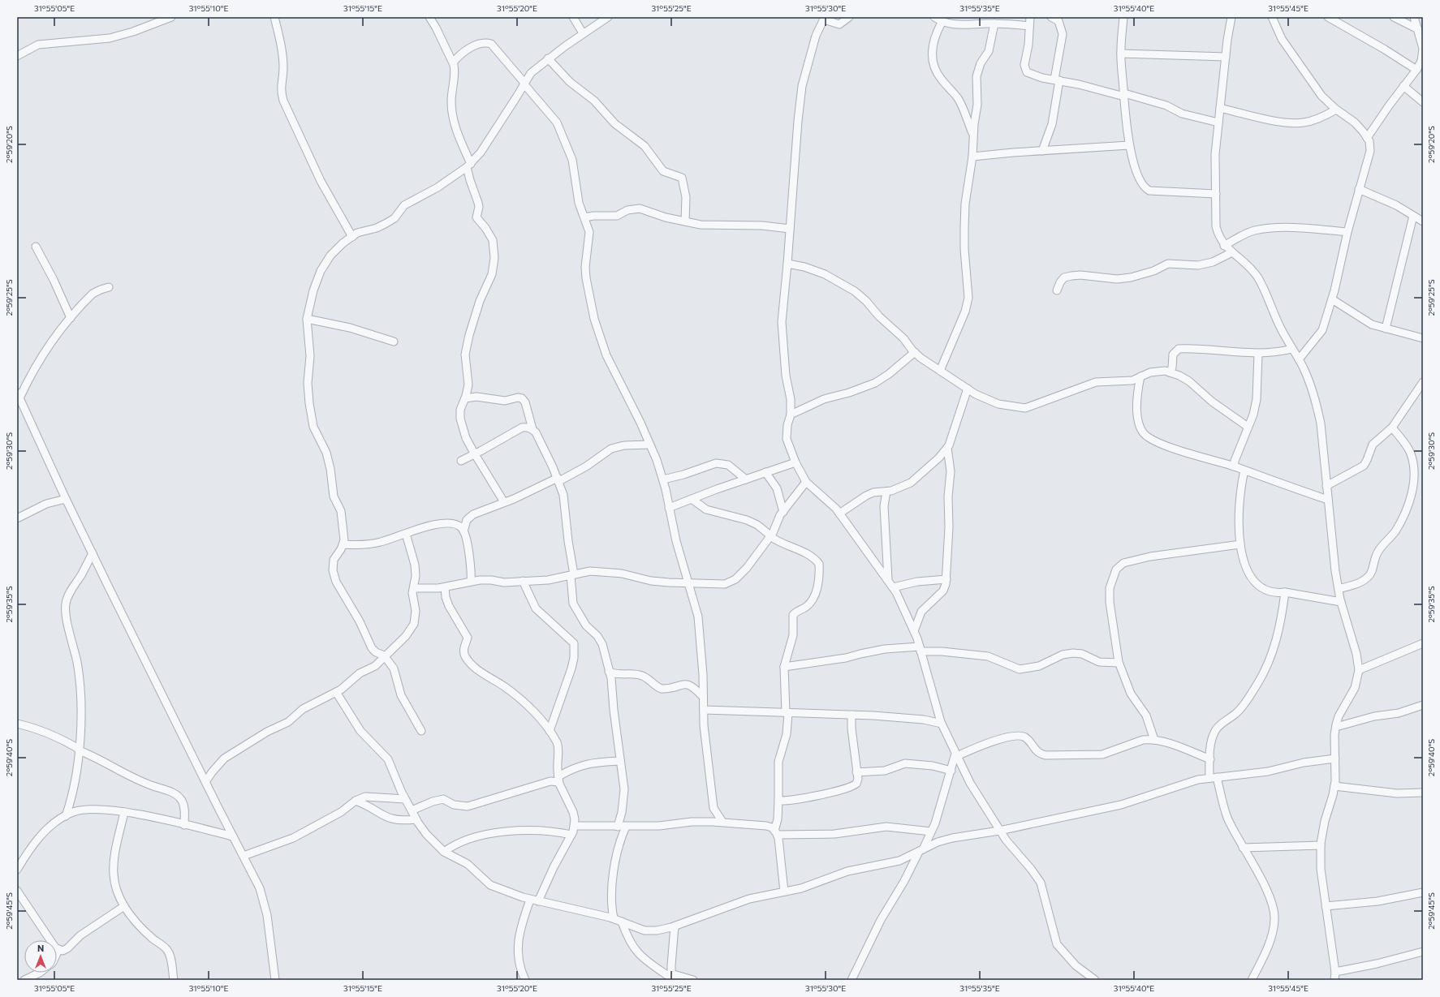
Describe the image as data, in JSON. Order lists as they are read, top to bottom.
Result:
{
  "north": "top",
  "coordinates": [
    "31°55'05\"E",
    "31°55'10\"E",
    "31°55'15\"E",
    "31°55'20\"E",
    "31°55'25\"E",
    "31°55'30\"E",
    "31°55'35\"E",
    "31°55'40\"E",
    "31°55'45\"E",
    "2°59'20\"S",
    "2°59'25\"S",
    "2°59'30\"S",
    "2°59'35\"S",
    "2°59'40\"S",
    "2°59'45\"S"
  ]
}
